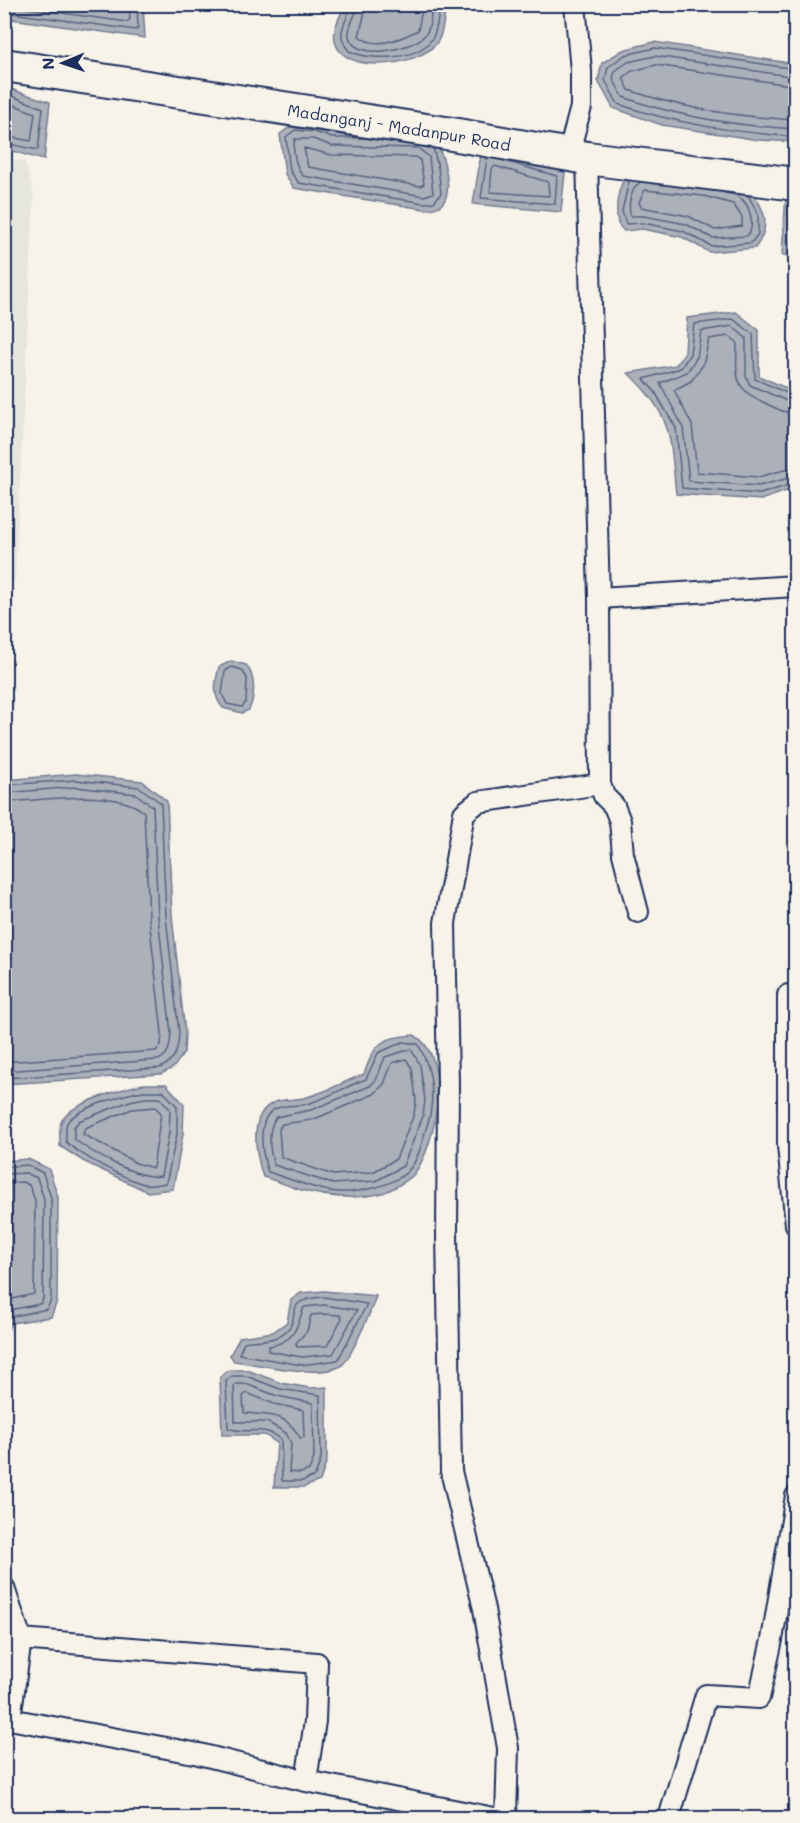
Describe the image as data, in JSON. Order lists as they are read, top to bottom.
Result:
{
  "streets": {
    "main road": ["Madanganj - Madanpur Road"]
  },
  "north": "left"
}
